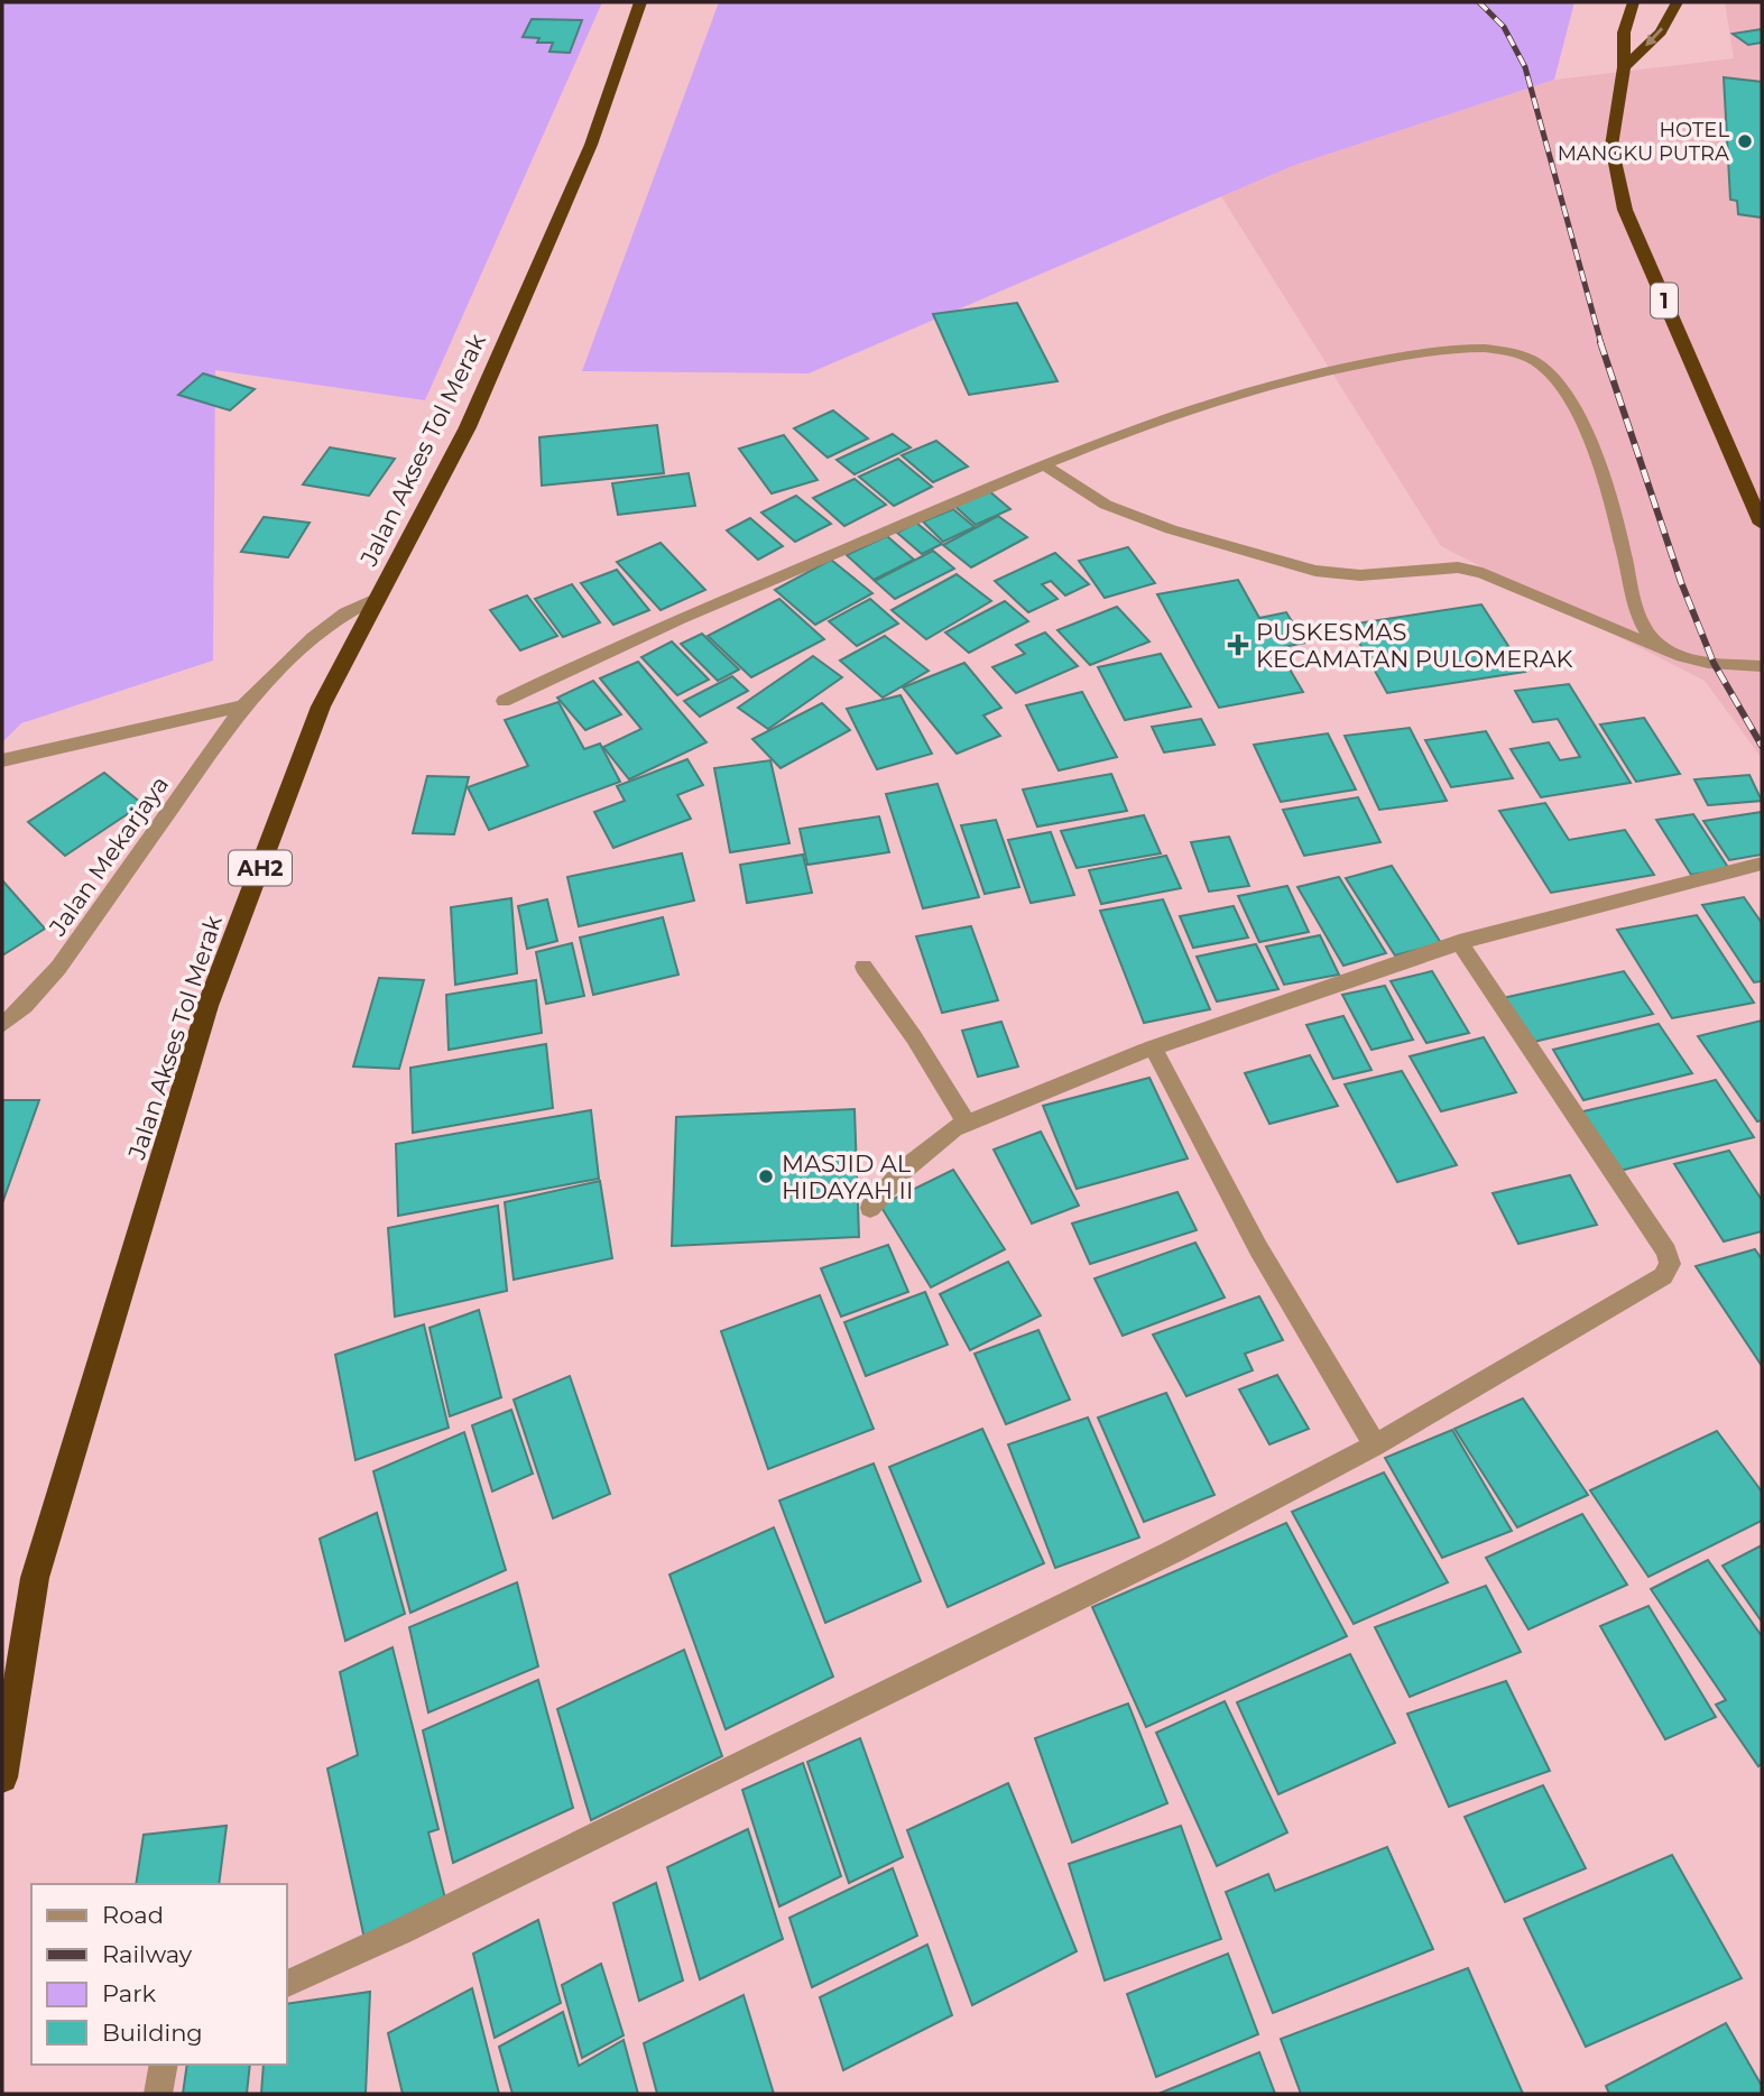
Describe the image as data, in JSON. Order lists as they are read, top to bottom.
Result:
{
  "streets": {
    "highway": ["1", "Jalan Akses Tol Merak", "AH2"],
    "street": ["Jalan Mekarjaya"]
  },
  "crossings": [
    ["Jalan Akses Tol Merak", "Jalan Mekarjaya"]
  ],
  "places": {
    "other": ["HOTEL MANGKU PUTRA", "MASJID AL HIDAYAH II"],
    "health": ["PUSKESMAS KECAMATAN PULOMERAK"]
  },
  "legend": [
    "Road",
    "Railway",
    "Park",
    "Building"
  ]
}
